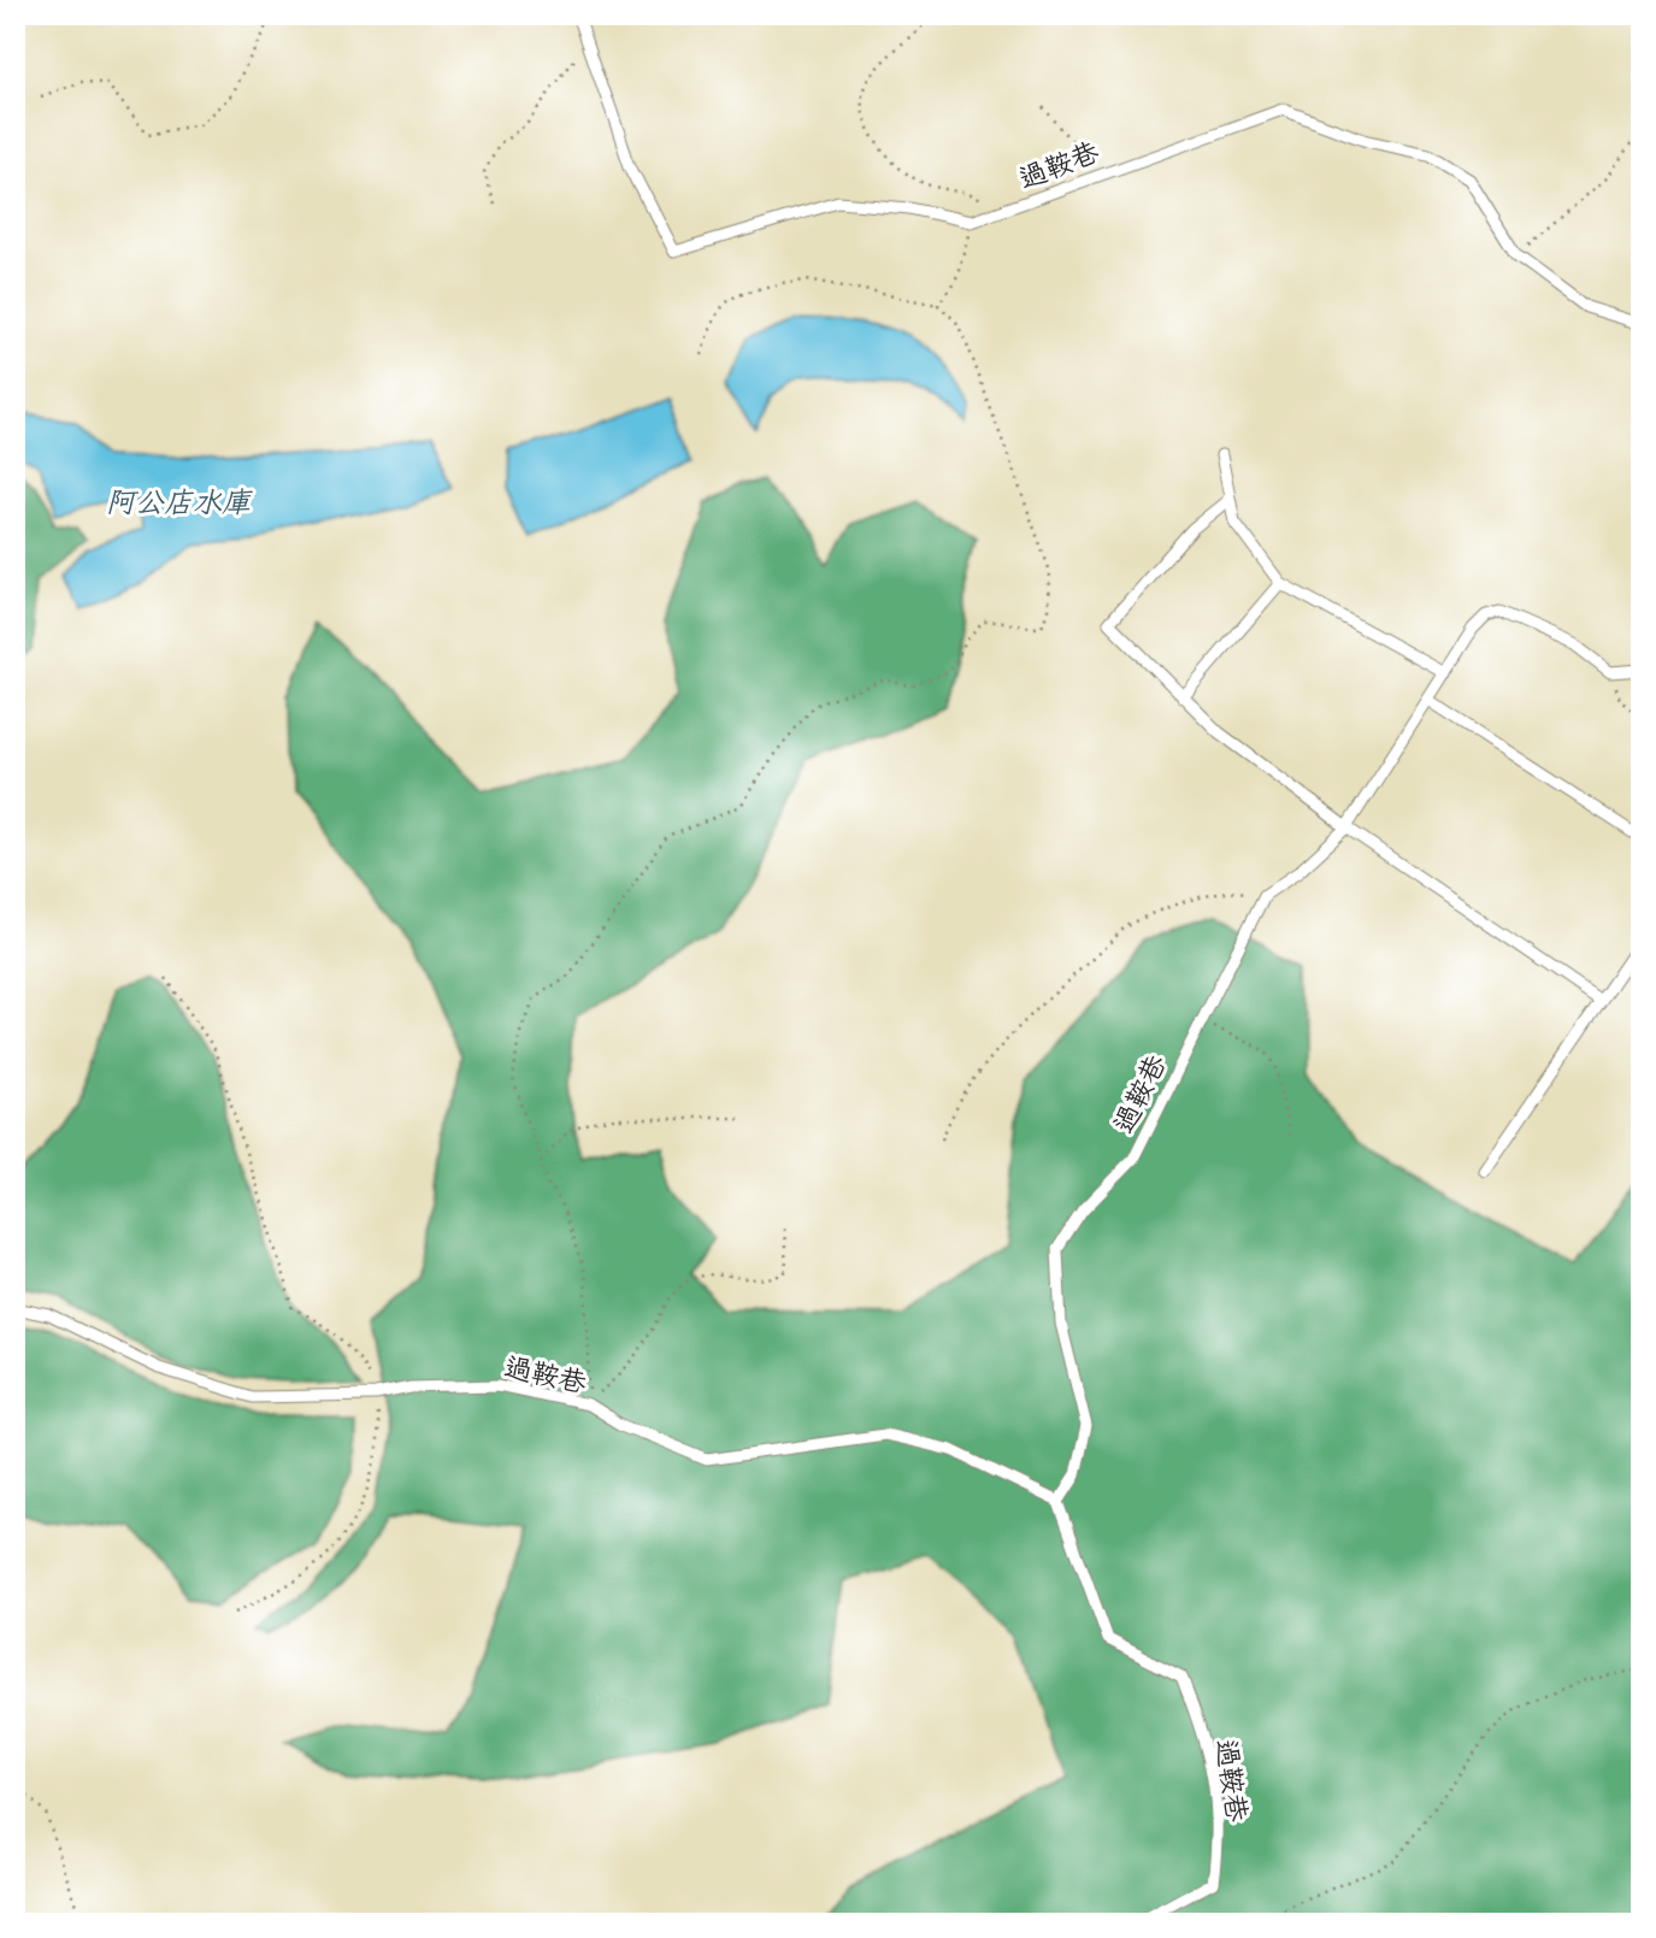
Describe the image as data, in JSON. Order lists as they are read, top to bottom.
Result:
{
  "streets": {
    "lane": ["過鞍巷"]
  },
  "water": ["阿公店水庫"]
}
